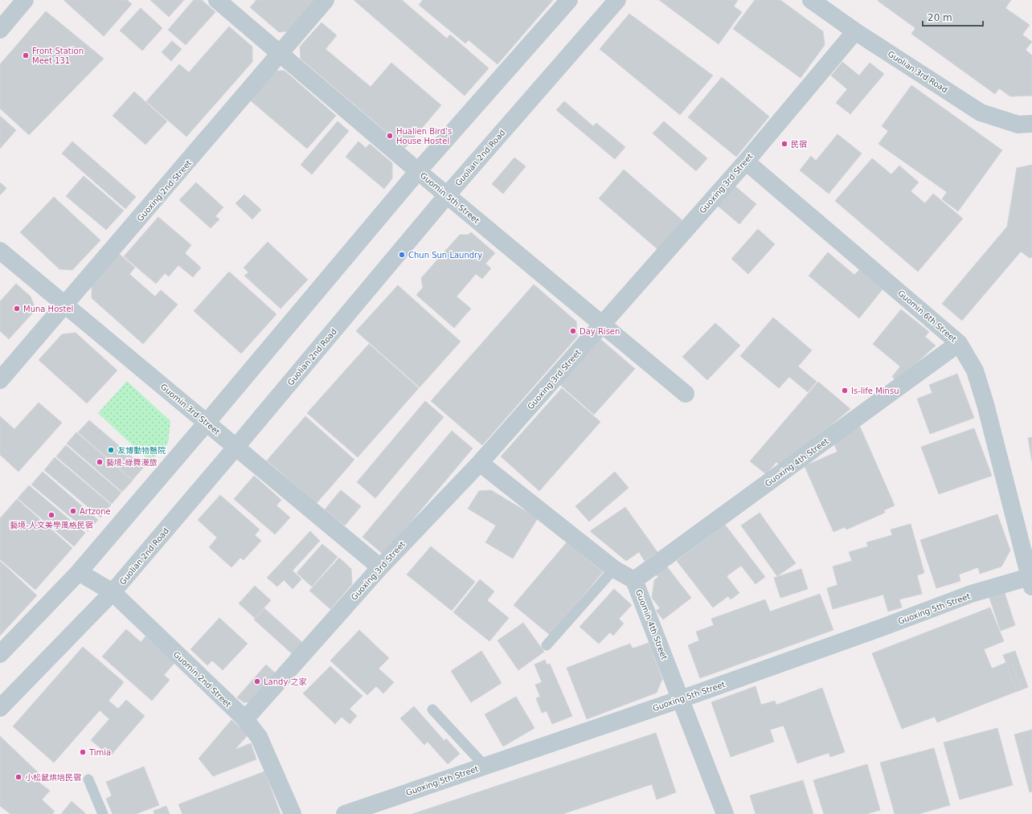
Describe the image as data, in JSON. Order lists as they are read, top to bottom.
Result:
{
  "streets": {
    "street": [
      "Guolian 3rd Road",
      "Guolian 2nd Road",
      "Guoxing 3rd Street",
      "Guoxing 2nd Street",
      "Guomin 5th Street",
      "Guomin 6th Street",
      "Guomin 3rd Street",
      "Guoxing 4th Street",
      "Guoxing 5th Street",
      "Guomin 4th Street",
      "Guomin 2nd Street"
    ]
  },
  "crossings": [
    ["Guolian 3rd Road", "Guoxing 3rd Street"],
    ["Guolian 2nd Road", "Guomin 5th Street"],
    ["Guolian 2nd Road", "Guomin 3rd Street"],
    ["Guolian 2nd Road", "Guomin 2nd Street"],
    ["Guoxing 3rd Street", "Guomin 5th Street"],
    ["Guoxing 3rd Street", "Guomin 6th Street"],
    ["Guoxing 3rd Street", "Guomin 3rd Street"],
    ["Guoxing 3rd Street", "Guomin 4th Street"],
    ["Guoxing 3rd Street", "Guomin 2nd Street"],
    ["Guoxing 2nd Street", "Guomin 5th Street"],
    ["Guoxing 2nd Street", "Guomin 3rd Street"],
    ["Guomin 6th Street", "Guoxing 4th Street"],
    ["Guomin 6th Street", "Guoxing 5th Street"],
    ["Guoxing 4th Street", "Guomin 4th Street"],
    ["Guoxing 5th Street", "Guomin 4th Street"]
  ],
  "places": [
    "Front Station Meet 131",
    "Hualien Bird's House Hostel",
    "民宿",
    "Chun Sun Laundry",
    "Muna Hostel",
    "Day Risen",
    "Is-life Minsu",
    "友博動物醫院",
    "藝境-綠舞漫旅",
    "Artzone",
    "藝境-人文美學風格民宿",
    "Landy 之家",
    "Timia",
    "小松鼠烘培民宿"
  ],
  "scale_bar": "20 m"
}
